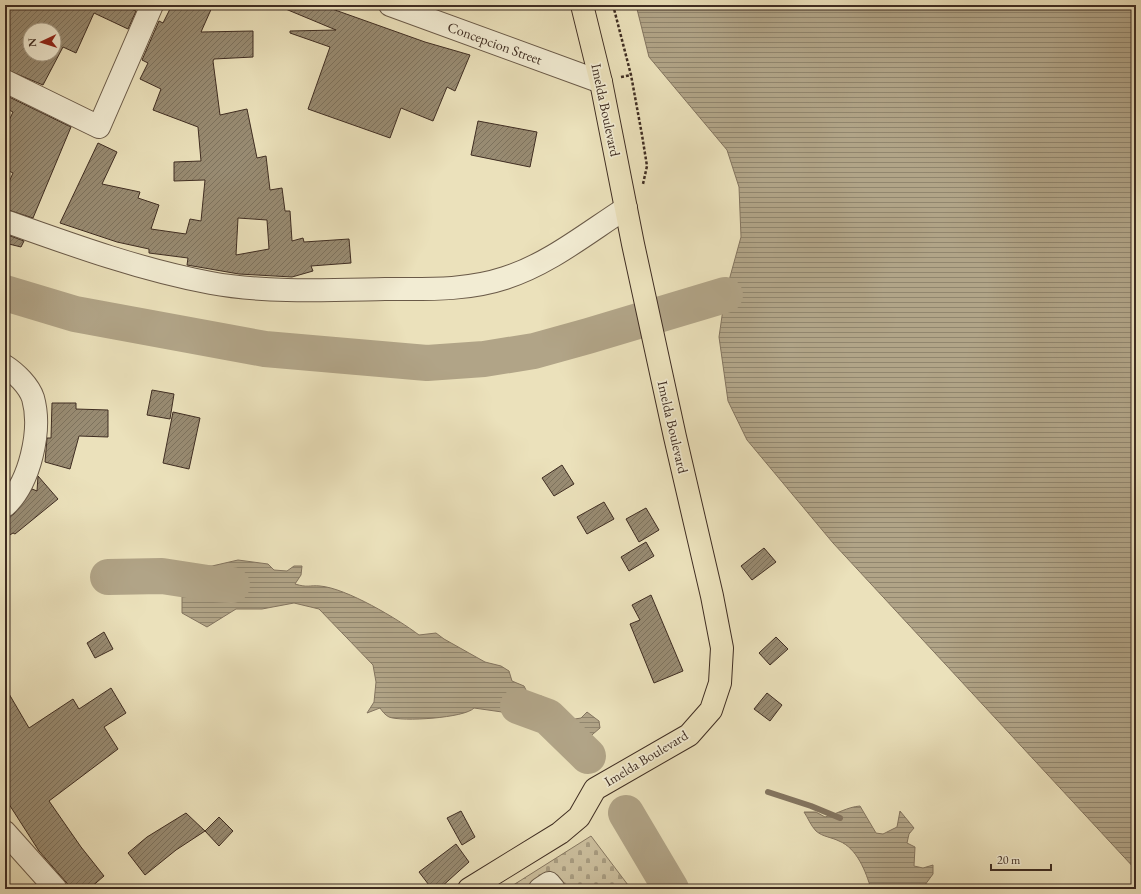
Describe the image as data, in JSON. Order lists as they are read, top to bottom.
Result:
{
  "streets": {
    "main road": ["Imelda Boulevard"],
    "street": ["Concepcion Street"]
  },
  "crossings": [
    ["Concepcion Street", "Imelda Boulevard"]
  ],
  "scale_bar": "20 m",
  "north": "left"
}
